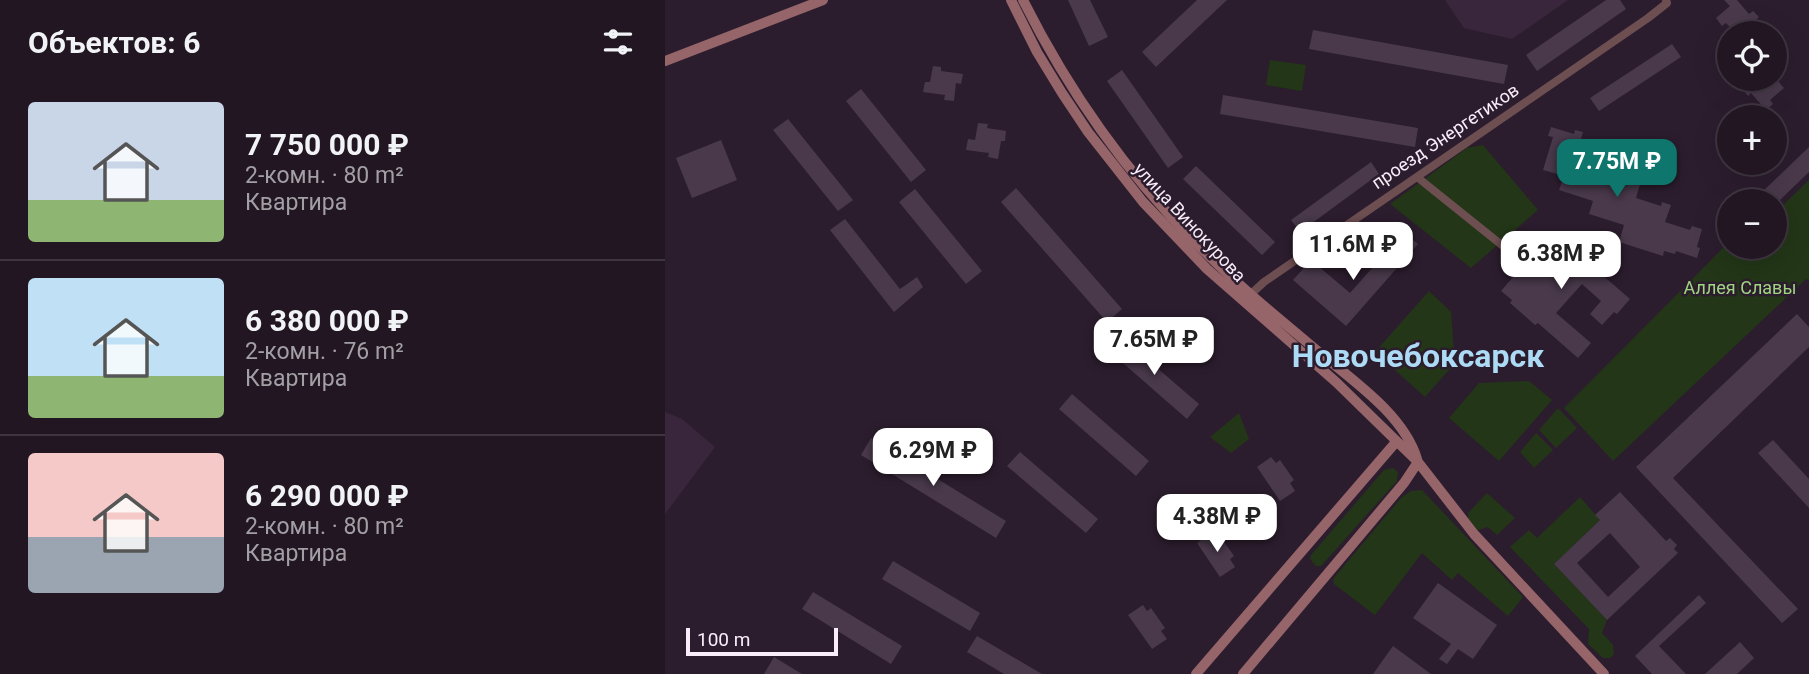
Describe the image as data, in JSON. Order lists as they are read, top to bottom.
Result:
{
  "streets": {
    "main road": ["улица Винокурова"],
    "street": ["проезд Энергетиков"]
  },
  "crossings": [
    ["проезд Энергетиков", "улица Винокурова"]
  ],
  "districts": ["Новочебоксарск"],
  "parks": ["Аллея Славы"],
  "scale_bar": "100 m",
  "page": {
    "heading": "Объектов: 6",
    "map_buttons": ["+", "−"],
    "list": [
      {
        "name": "7 750 000 ₽",
        "note": "2-комн. · 80 m² · Квартира"
      },
      {
        "name": "6 380 000 ₽",
        "note": "2-комн. · 76 m² · Квартира"
      },
      {
        "name": "6 290 000 ₽",
        "note": "2-комн. · 80 m² · Квартира"
      }
    ],
    "price": [
      "7.75M ₽",
      "11.6M ₽",
      "6.38M ₽",
      "7.65M ₽",
      "6.29M ₽",
      "4.38M ₽"
    ],
    "scale": "100 m"
  }
}
